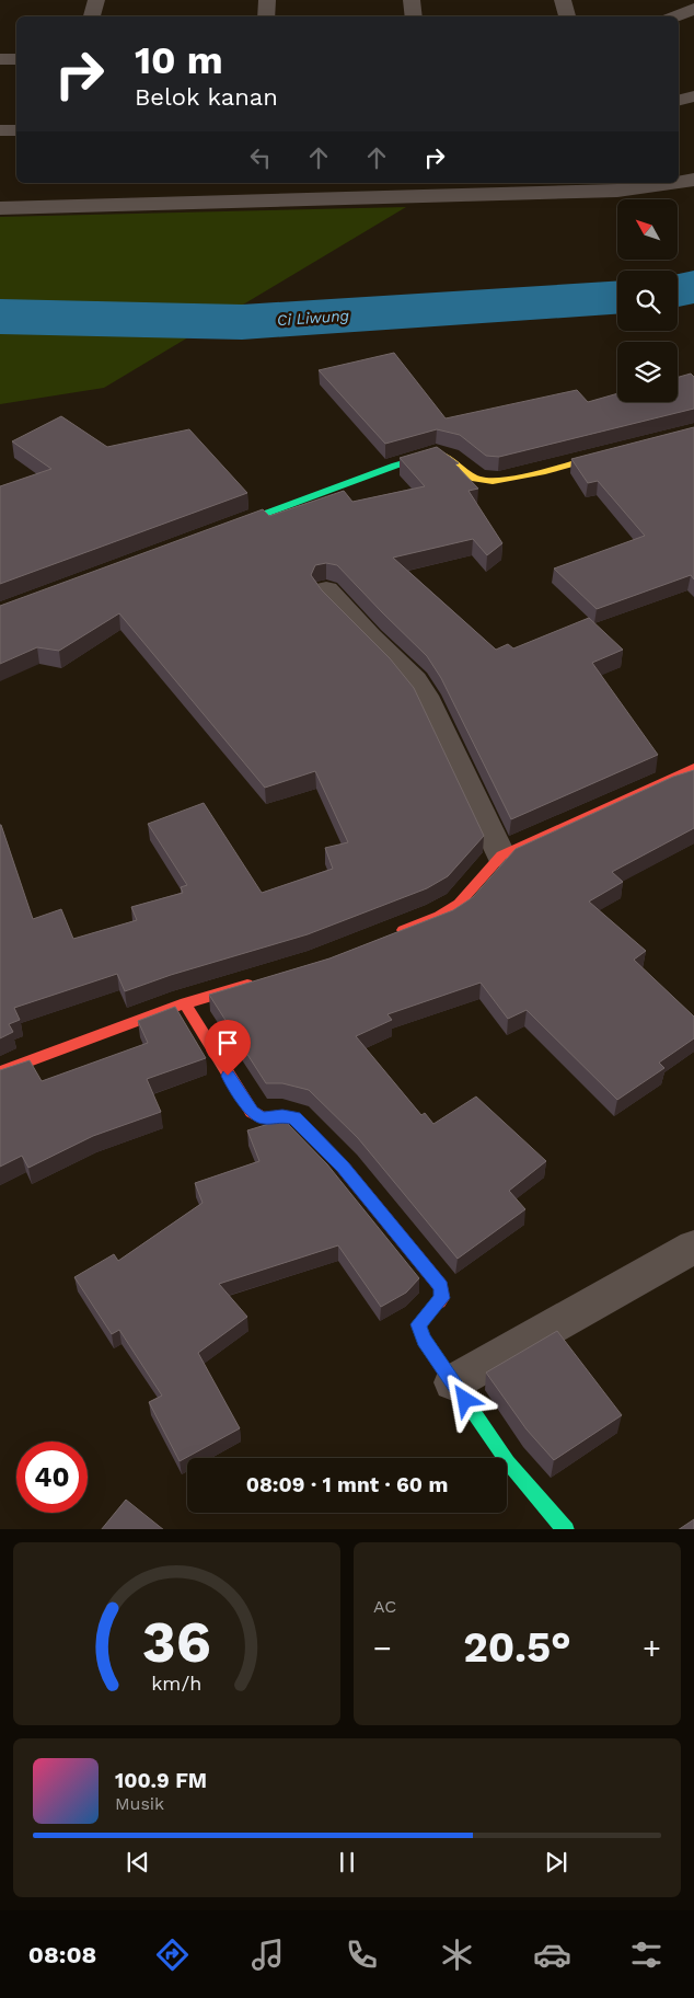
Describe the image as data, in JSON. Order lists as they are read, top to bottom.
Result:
{
  "water": ["Ci Liwung"],
  "north": "top left",
  "page": {
    "turn": ["10 m", "Belok kanan"],
    "limit": "40",
    "trip": "08:09 · 1 mnt · 60 m",
    "tile": "AC",
    "heat": ["−", "20.5°", "+"],
    "song": ["100.9 FM", "Musik"],
    "tabs": "08:08",
    "gauge": ["36", "km/h"]
  }
}
